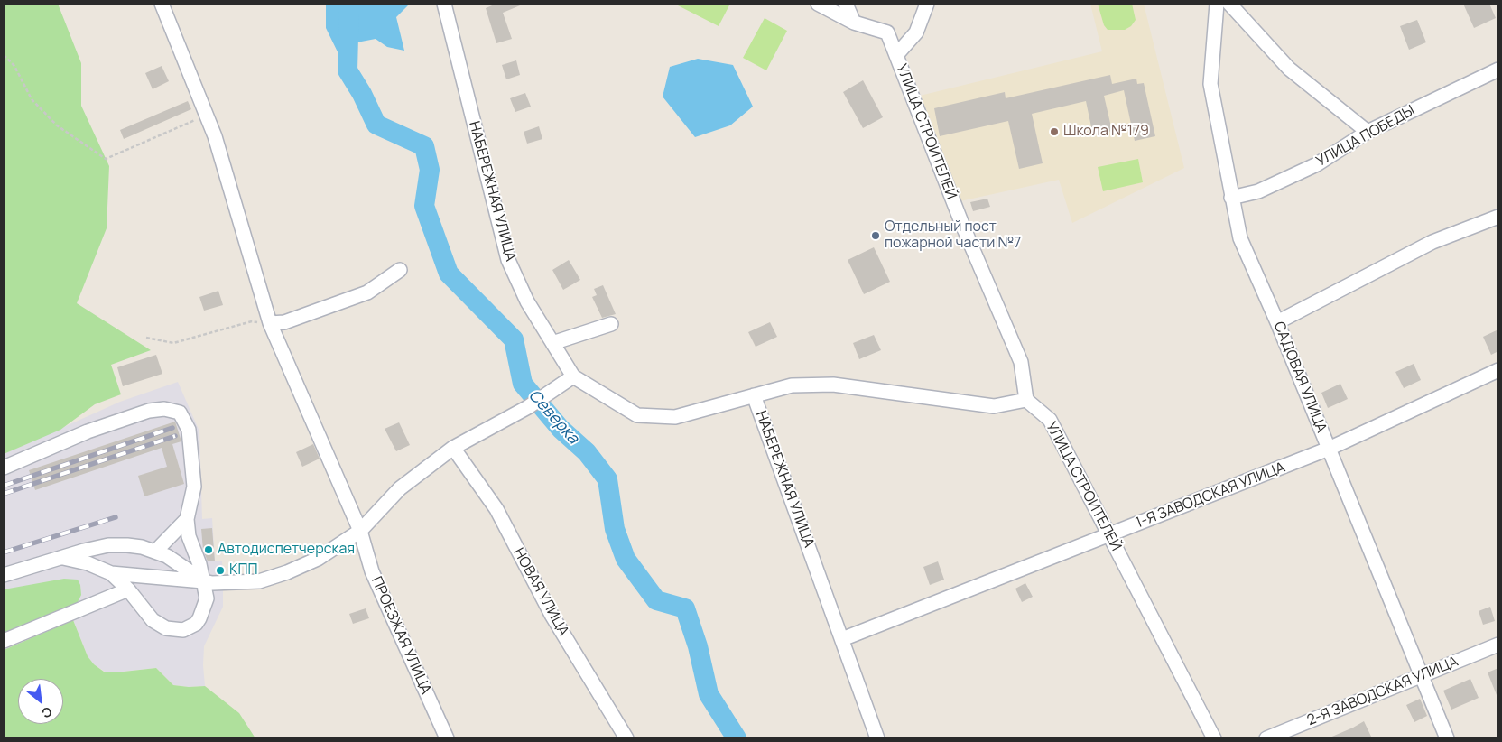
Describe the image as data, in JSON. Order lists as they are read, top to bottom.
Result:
{
  "streets": {
    "street": [
      "УЛИЦА СТРОИТЕЛЕЙ",
      "УЛИЦА ПОБЕДЫ",
      "НАБЕРЕЖНАЯ УЛИЦА",
      "САДОВАЯ УЛИЦА",
      "1-Я ЗАВОДСКАЯ УЛИЦА",
      "НОВАЯ УЛИЦА",
      "ПРОЕЗЖАЯ УЛИЦА",
      "2-Я ЗАВОДСКАЯ УЛИЦА"
    ]
  },
  "crossings": [
    ["УЛИЦА СТРОИТЕЛЕЙ", "1-Я ЗАВОДСКАЯ УЛИЦА"],
    ["УЛИЦА ПОБЕДЫ", "САДОВАЯ УЛИЦА"],
    ["НАБЕРЕЖНАЯ УЛИЦА", "1-Я ЗАВОДСКАЯ УЛИЦА"],
    ["САДОВАЯ УЛИЦА", "1-Я ЗАВОДСКАЯ УЛИЦА"],
    ["САДОВАЯ УЛИЦА", "2-Я ЗАВОДСКАЯ УЛИЦА"]
  ],
  "water": ["Северка"],
  "places": [
    "Школа №179",
    "Отдельный пост пожарной части №7",
    "Автодиспетчерская",
    "КПП"
  ],
  "north": "bottom right"
}
